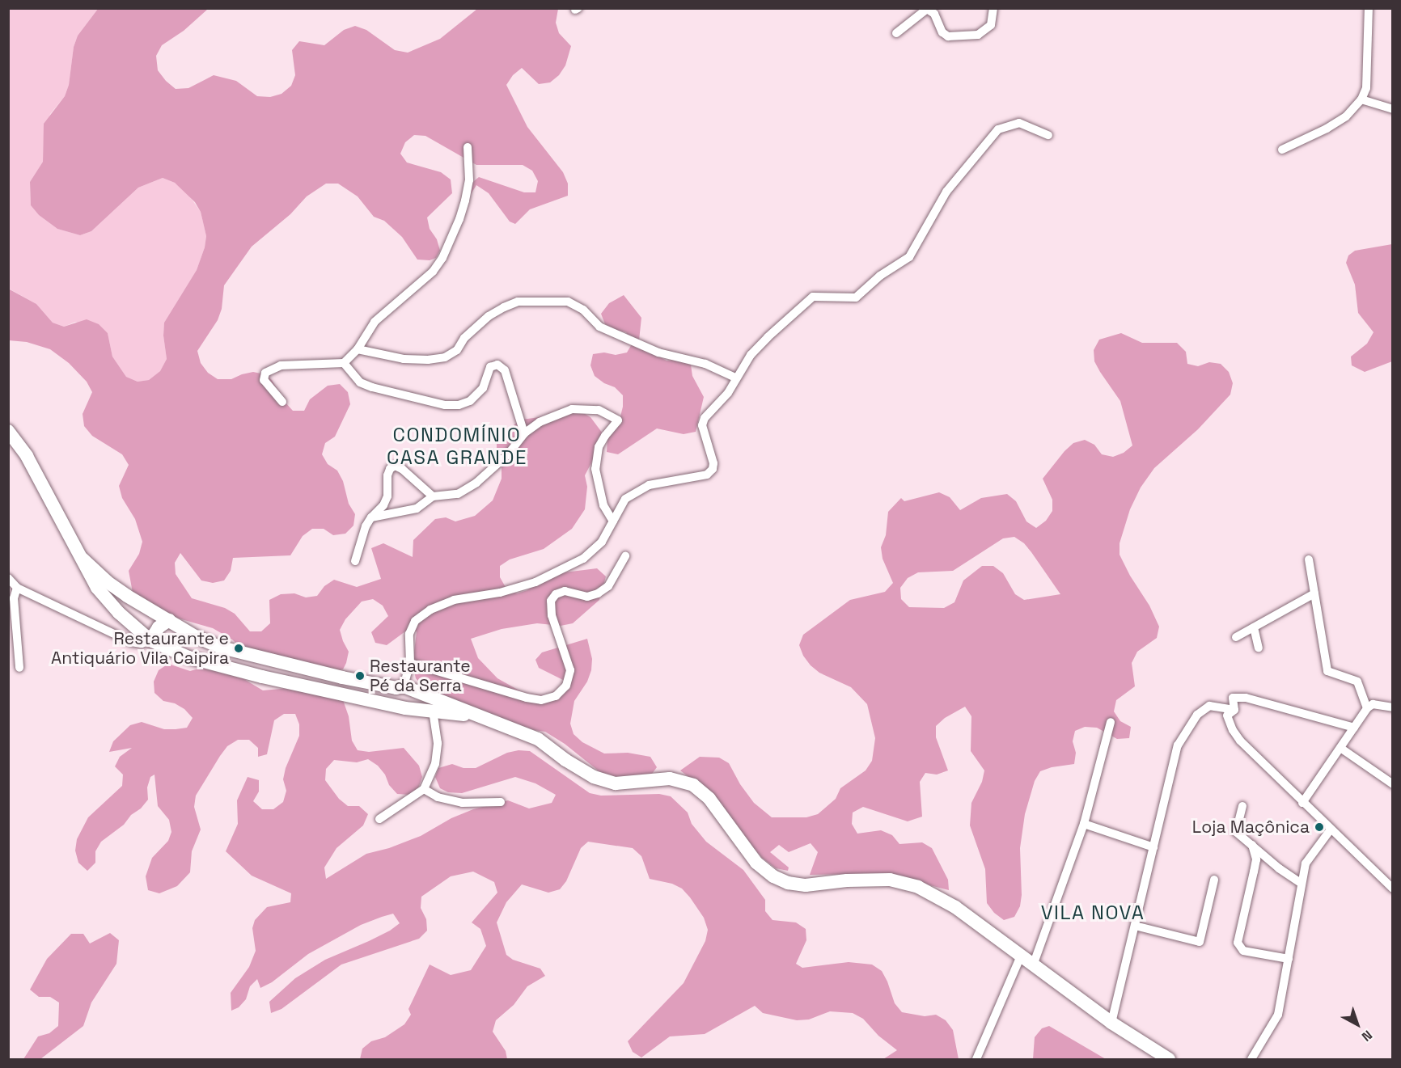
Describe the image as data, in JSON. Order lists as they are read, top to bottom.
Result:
{
  "districts": ["CONDOMÍNIO CASA GRANDE", "VILA NOVA"],
  "places": ["Restaurante e Antiquário Vila Caipira", "Restaurante Pé da Serra", "Loja Maçônica"],
  "north": "bottom right"
}
